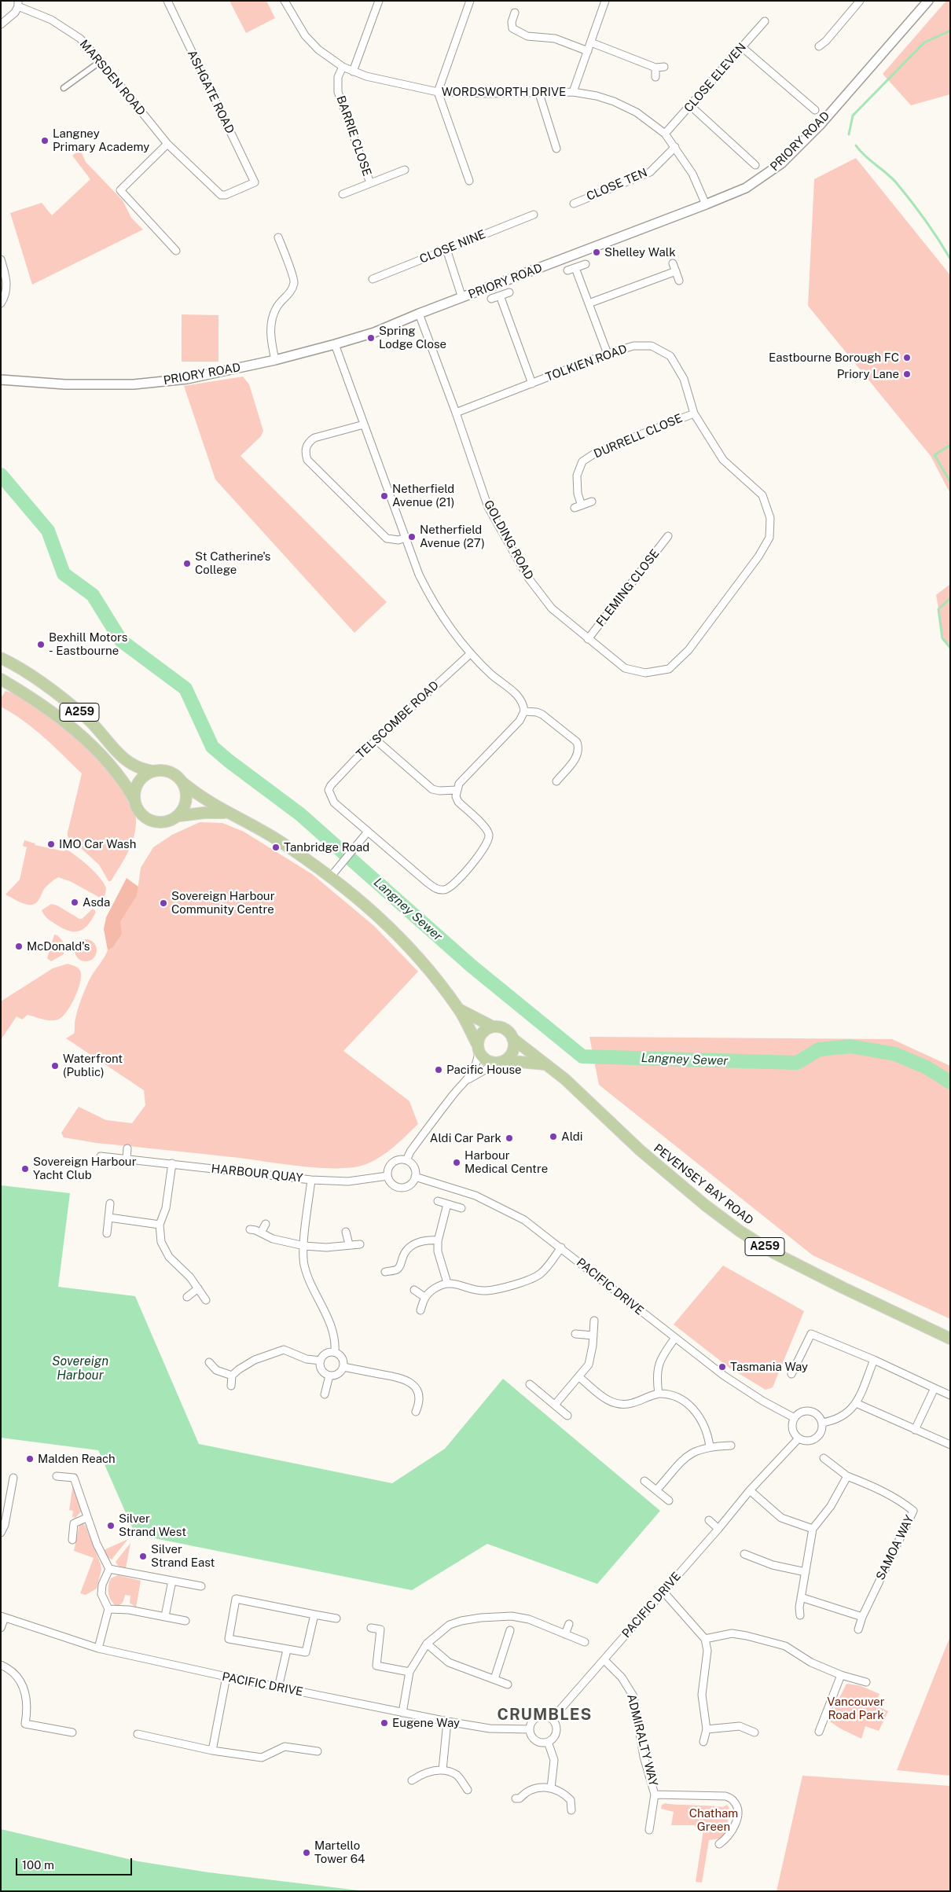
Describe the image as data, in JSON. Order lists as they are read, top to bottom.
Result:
{
  "streets": {
    "main road": ["A259", "PEVENSEY BAY ROAD"],
    "street": [
      "MARSDEN ROAD",
      "CLOSE ELEVEN",
      "ASHGATE ROAD",
      "WORDSWORTH DRIVE",
      "BARRIE CLOSE",
      "PRIORY ROAD",
      "CLOSE TEN",
      "CLOSE NINE",
      "TOLKIEN ROAD",
      "DURRELL CLOSE",
      "GOLDING ROAD",
      "FLEMING CLOSE",
      "TELSCOMBE ROAD",
      "HARBOUR QUAY",
      "PACIFIC DRIVE",
      "SAMOA WAY",
      "ADMIRALTY WAY"
    ]
  },
  "crossings": [
    ["MARSDEN ROAD", "ASHGATE ROAD"],
    ["CLOSE ELEVEN", "WORDSWORTH DRIVE"],
    ["WORDSWORTH DRIVE", "BARRIE CLOSE"],
    ["WORDSWORTH DRIVE", "PRIORY ROAD"],
    ["WORDSWORTH DRIVE", "CLOSE TEN"],
    ["PRIORY ROAD", "GOLDING ROAD"],
    ["TOLKIEN ROAD", "DURRELL CLOSE"],
    ["TOLKIEN ROAD", "GOLDING ROAD"],
    ["GOLDING ROAD", "FLEMING CLOSE"],
    ["HARBOUR QUAY", "PACIFIC DRIVE"],
    ["PACIFIC DRIVE", "ADMIRALTY WAY"]
  ],
  "districts": ["CRUMBLES"],
  "water": ["Langney Sewer", "Sovereign Harbour"],
  "parks": ["Vancouver Road Park", "Chatham Green"],
  "places": [
    "Langney Primary Academy",
    "Shelley Walk",
    "Spring Lodge Close",
    "Eastbourne Borough FC",
    "Priory Lane",
    "Netherfield Avenue (21)",
    "Netherfield Avenue (27)",
    "St Catherine's College",
    "Bexhill Motors - Eastbourne",
    "IMO Car Wash",
    "Tanbridge Road",
    "Asda",
    "Sovereign Harbour Community Centre",
    "McDonald's",
    "Waterfront (Public)",
    "Pacific House",
    "Aldi",
    "Aldi Car Park",
    "Harbour Medical Centre",
    "Sovereign Harbour Yacht Club",
    "Tasmania Way",
    "Malden Reach",
    "Silver Strand West",
    "Silver Strand East",
    "Eugene Way",
    "Martello Tower 64"
  ],
  "scale_bar": "100 m"
}
